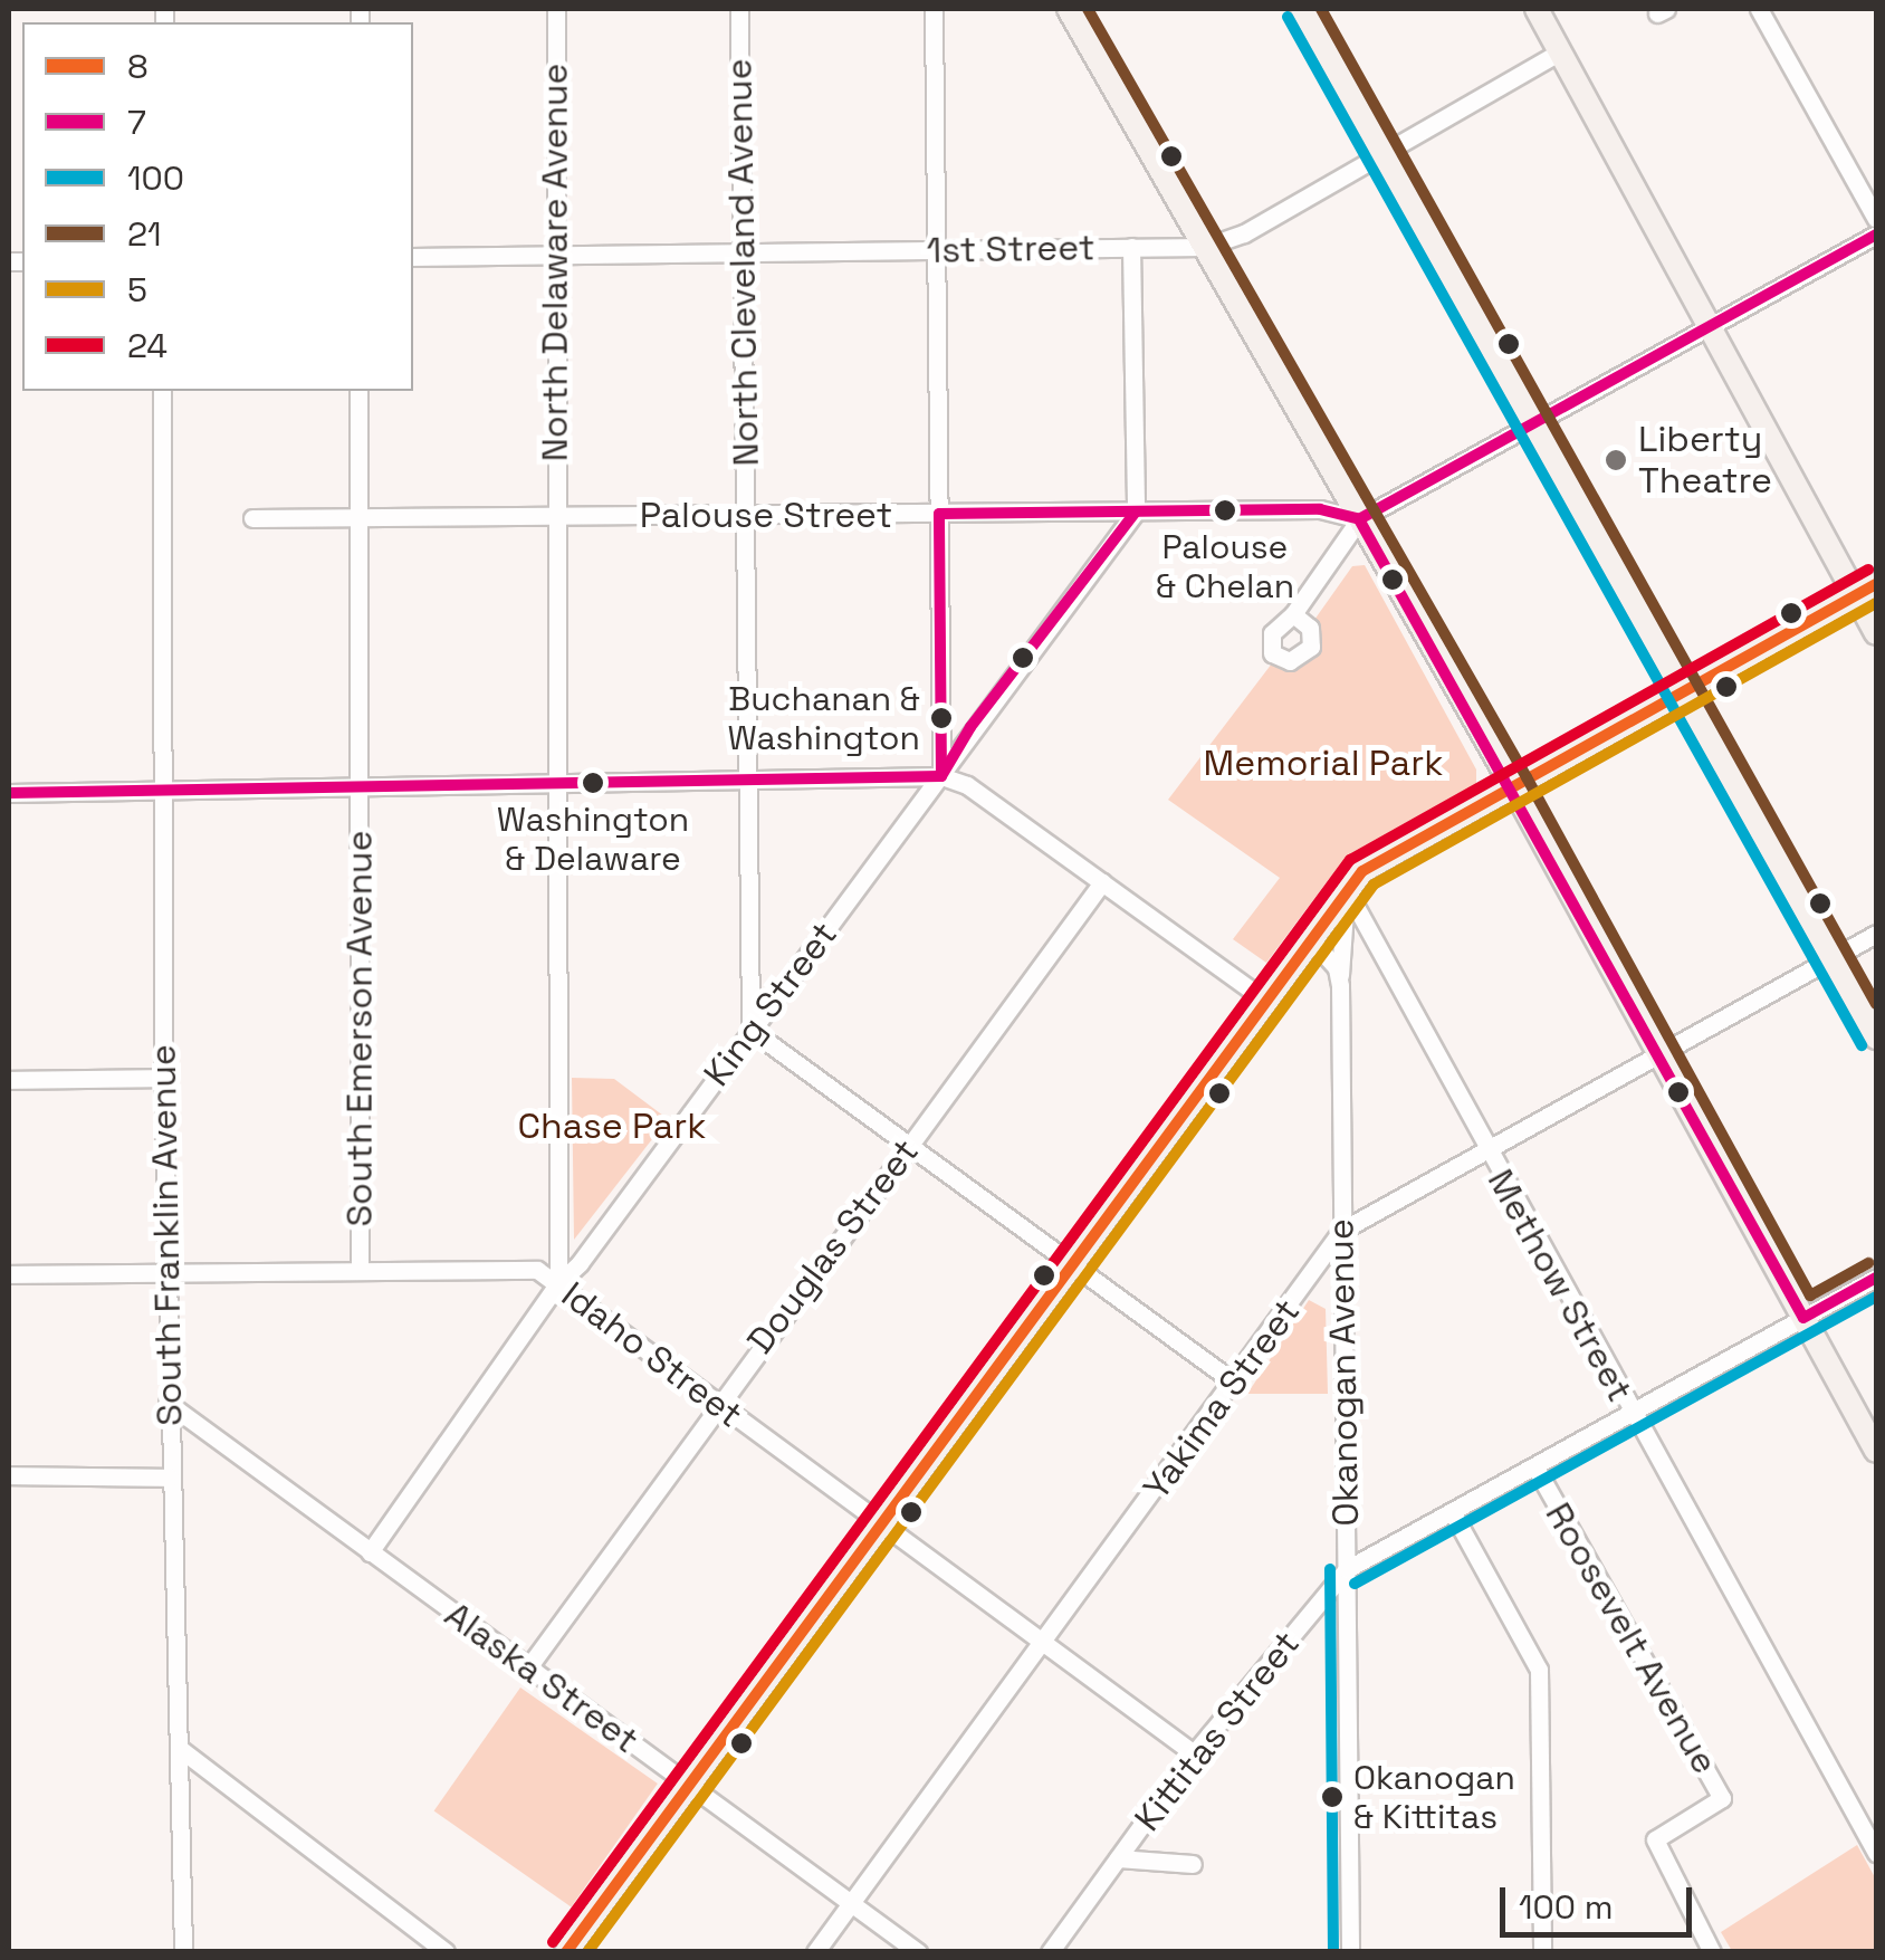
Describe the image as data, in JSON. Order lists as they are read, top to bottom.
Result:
{
  "streets": {
    "street": [
      "1st Street",
      "North Delaware Avenue",
      "North Cleveland Avenue",
      "Palouse Street",
      "King Street",
      "South Emerson Avenue",
      "South Franklin Avenue",
      "Douglas Street",
      "Methow Street",
      "Idaho Street",
      "Okanogan Avenue",
      "Yakima Street",
      "Roosevelt Avenue",
      "Alaska Street",
      "Kittitas Street"
    ]
  },
  "crossings": [
    ["1st Street", "North Delaware Avenue"],
    ["1st Street", "North Cleveland Avenue"],
    ["North Delaware Avenue", "Palouse Street"],
    ["North Delaware Avenue", "King Street"],
    ["North Delaware Avenue", "Idaho Street"],
    ["North Cleveland Avenue", "Palouse Street"],
    ["North Cleveland Avenue", "King Street"],
    ["Palouse Street", "King Street"],
    ["Palouse Street", "South Emerson Avenue"],
    ["King Street", "Idaho Street"],
    ["King Street", "Alaska Street"],
    ["South Emerson Avenue", "Idaho Street"],
    ["South Franklin Avenue", "Idaho Street"],
    ["South Franklin Avenue", "Alaska Street"],
    ["Douglas Street", "Idaho Street"],
    ["Douglas Street", "Alaska Street"],
    ["Methow Street", "Okanogan Avenue"],
    ["Methow Street", "Yakima Street"],
    ["Methow Street", "Kittitas Street"],
    ["Idaho Street", "Yakima Street"],
    ["Idaho Street", "Kittitas Street"],
    ["Okanogan Avenue", "Yakima Street"],
    ["Okanogan Avenue", "Kittitas Street"],
    ["Yakima Street", "Alaska Street"],
    ["Roosevelt Avenue", "Kittitas Street"]
  ],
  "parks": ["Memorial Park", "Chase Park"],
  "places": [
    "Liberty Theatre",
    "Palouse & Chelan",
    "Buchanan & Washington",
    "Washington & Delaware",
    "Okanogan & Kittitas"
  ],
  "lines": [
    "transit line 21",
    "transit line 100",
    "transit line 7",
    "transit line 24",
    "transit line 8",
    "transit line 5"
  ],
  "legend": [
    "8",
    "7",
    "100",
    "21",
    "5",
    "24"
  ],
  "scale_bar": "100 m"
}
